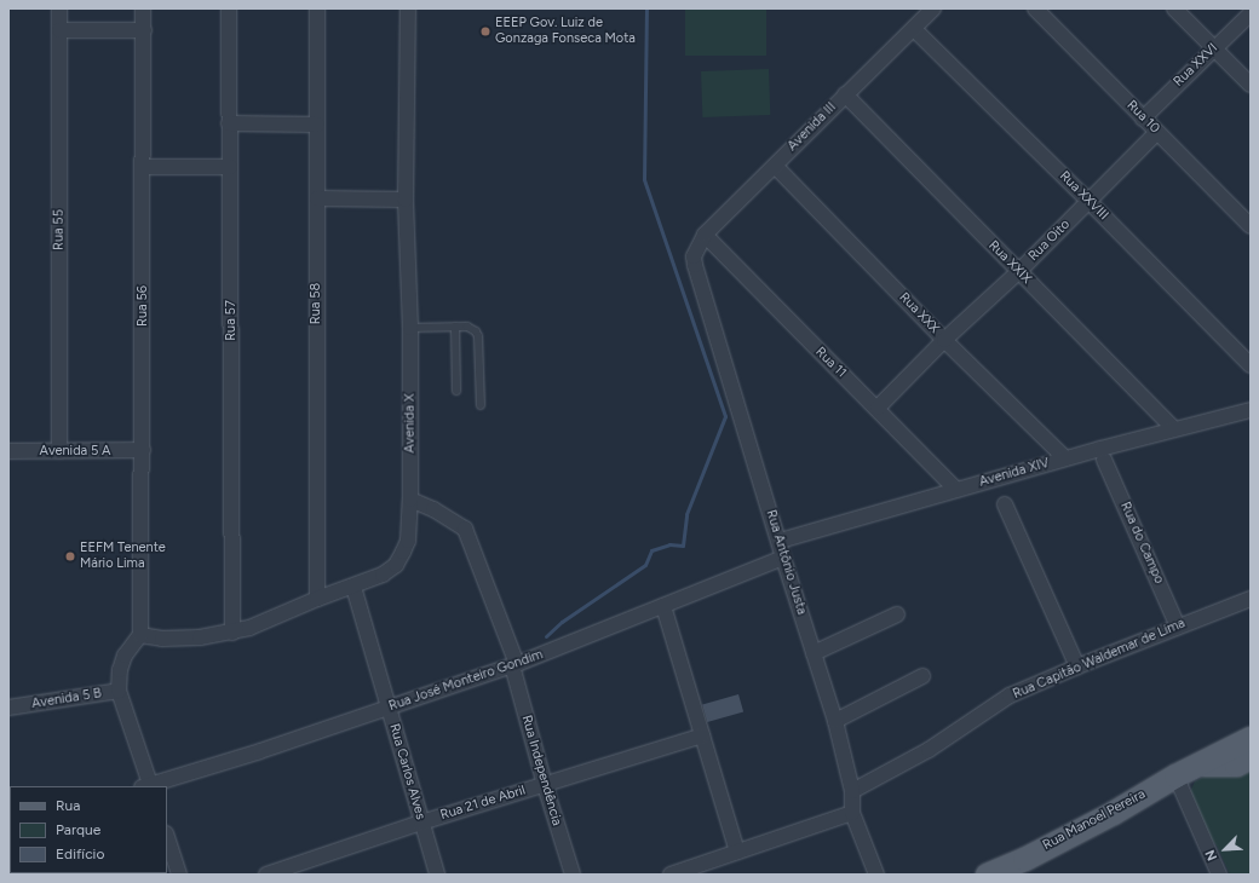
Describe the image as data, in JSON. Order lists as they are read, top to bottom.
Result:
{
  "streets": {
    "main road": ["Rua Manoel Pereira"],
    "street": [
      "Rua XXVI",
      "Rua 10",
      "Avenida III",
      "Rua XXVIII",
      "Rua 55",
      "Rua Oito",
      "Rua XXIX",
      "Rua 58",
      "Rua 56",
      "Rua XXX",
      "Rua 57",
      "Rua 11",
      "Avenida X",
      "Avenida 5 A",
      "Avenida XIV",
      "Rua do Campo",
      "Rua Antônio Justa",
      "Rua Capitão Waldemar de Lima",
      "Rua José Monteiro Gondim",
      "Avenida 5 B",
      "Rua Independência",
      "Rua Carlos Alves",
      "Rua 21 de Abril"
    ]
  },
  "crossings": [
    ["Rua XXVI", "Rua 10"],
    ["Rua 10", "Rua Oito"],
    ["Avenida III", "Rua XXVIII"],
    ["Avenida III", "Rua XXIX"],
    ["Avenida III", "Rua XXX"],
    ["Avenida III", "Rua 11"],
    ["Avenida III", "Rua Antônio Justa"],
    ["Rua XXVIII", "Rua Oito"],
    ["Rua 55", "Avenida 5 A"],
    ["Rua Oito", "Rua XXIX"],
    ["Rua Oito", "Rua XXX"],
    ["Rua Oito", "Rua 11"],
    ["Rua XXIX", "Avenida XIV"],
    ["Rua 58", "Avenida X"],
    ["Rua 56", "Avenida X"],
    ["Rua 56", "Avenida 5 A"],
    ["Rua 56", "Avenida 5 B"],
    ["Rua XXX", "Avenida XIV"],
    ["Rua 57", "Avenida X"],
    ["Rua 11", "Avenida XIV"],
    ["Avenida X", "Avenida 5 B"],
    ["Avenida X", "Rua Independência"],
    ["Avenida X", "Rua Carlos Alves"],
    ["Avenida XIV", "Rua Antônio Justa"],
    ["Rua do Campo", "Rua Capitão Waldemar de Lima"],
    ["Rua Antônio Justa", "Rua Capitão Waldemar de Lima"],
    ["Rua Antônio Justa", "Rua José Monteiro Gondim"],
    ["Rua José Monteiro Gondim", "Rua Independência"],
    ["Rua José Monteiro Gondim", "Rua Carlos Alves"],
    ["Rua Independência", "Rua 21 de Abril"],
    ["Rua Carlos Alves", "Rua 21 de Abril"]
  ],
  "places": ["EEEP Gov. Luiz de Gonzaga Fonseca Mota", "EEFM Tenente Mário Lima"],
  "legend": ["Rua", "Parque", "Edifício"],
  "north": "bottom left"
}
